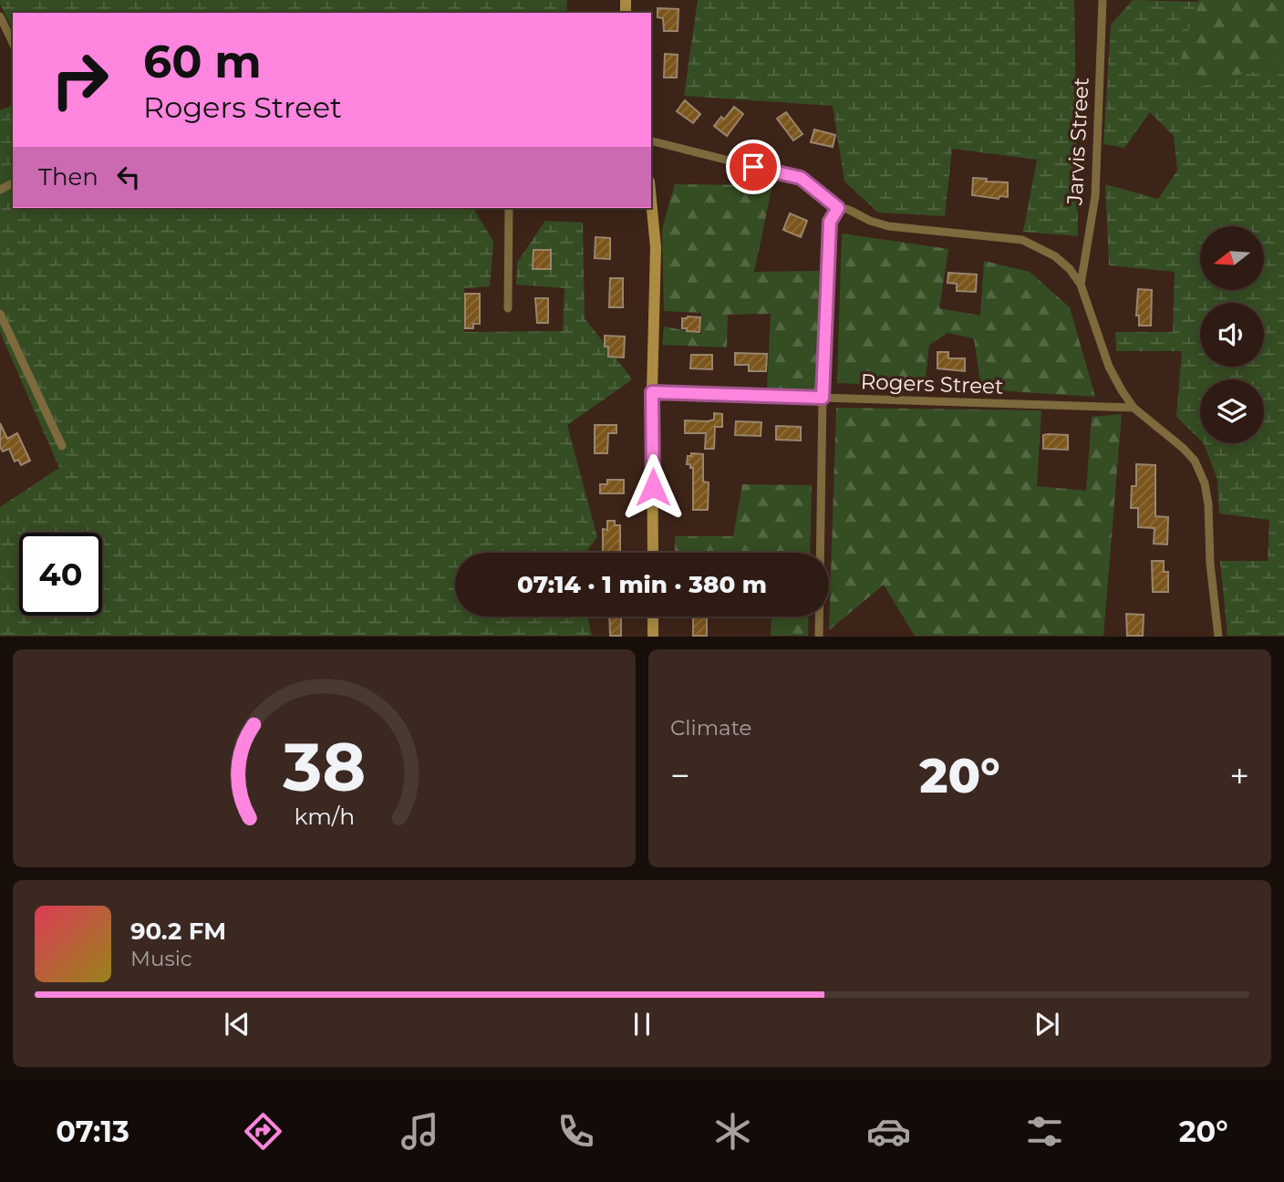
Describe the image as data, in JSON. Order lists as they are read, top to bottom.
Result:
{
  "streets": {
    "street": ["Jarvis Street", "Rogers Street"]
  },
  "north": "left",
  "page": {
    "turn": ["60 m", "Rogers Street"],
    "then": "Then",
    "limit": "40",
    "trip": "07:14 · 1 min · 380 m",
    "tile": "Climate",
    "heat": ["−", "20°", "+"],
    "song": ["90.2 FM", "Music"],
    "tabs": ["07:13", "20°"],
    "gauge": ["38", "km/h"]
  }
}
